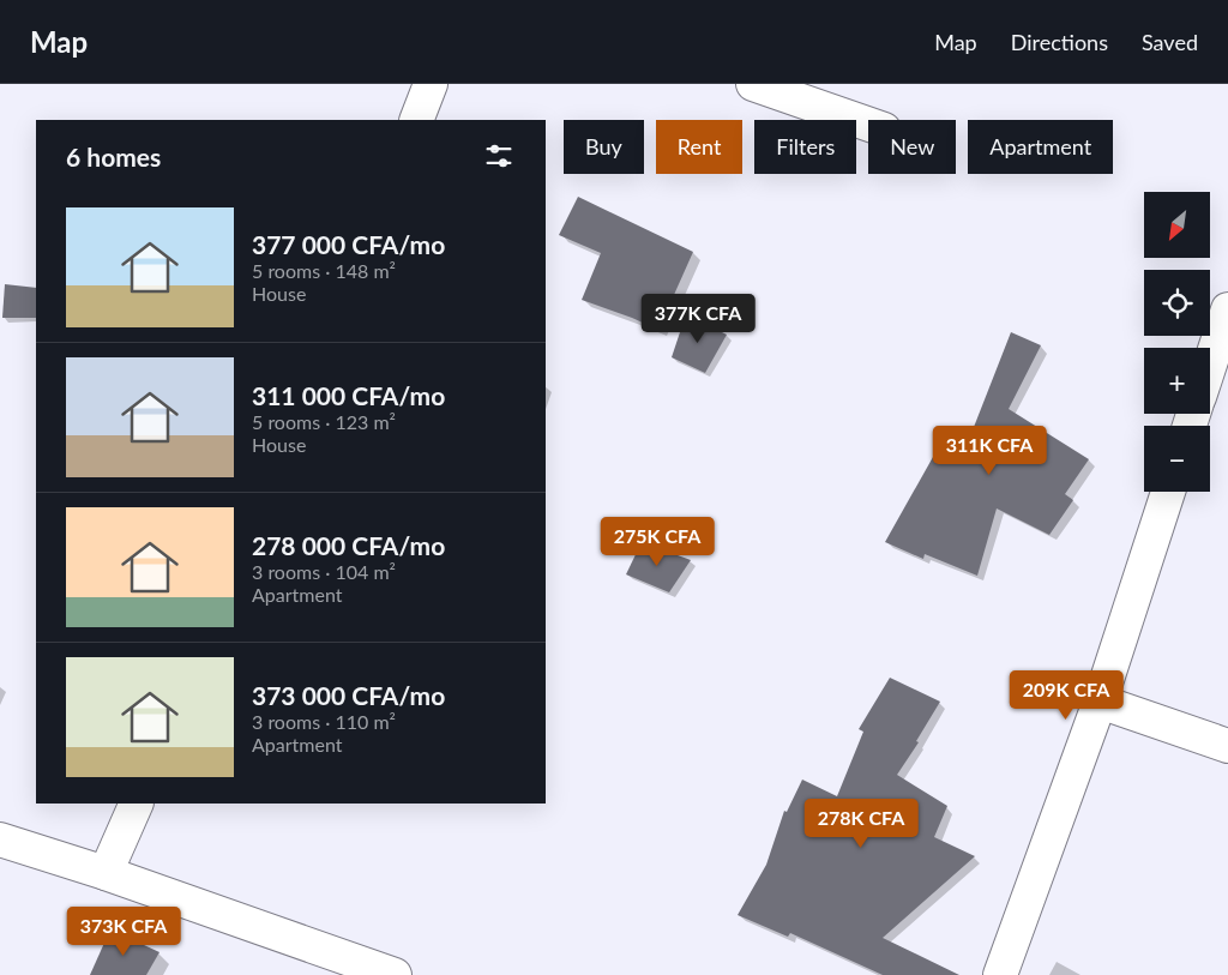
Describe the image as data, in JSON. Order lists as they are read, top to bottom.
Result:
{
  "north": "bottom left",
  "page": {
    "header": "Map",
    "nav": ["Map", "Directions", "Saved"],
    "chip": [
      "Buy",
      "Rent",
      "Filters",
      "New",
      "Apartment"
    ],
    "heading": "6 homes",
    "map_buttons": ["+", "−"],
    "list": [
      {
        "name": "377 000 CFA/mo",
        "note": "5 rooms · 148 m² · House"
      },
      {
        "name": "311 000 CFA/mo",
        "note": "5 rooms · 123 m² · House"
      },
      {
        "name": "278 000 CFA/mo",
        "note": "3 rooms · 104 m² · Apartment"
      },
      {
        "name": "373 000 CFA/mo",
        "note": "3 rooms · 110 m² · Apartment"
      }
    ],
    "price": [
      "377K CFA",
      "311K CFA",
      "275K CFA",
      "209K CFA",
      "278K CFA",
      "373K CFA"
    ]
  }
}
